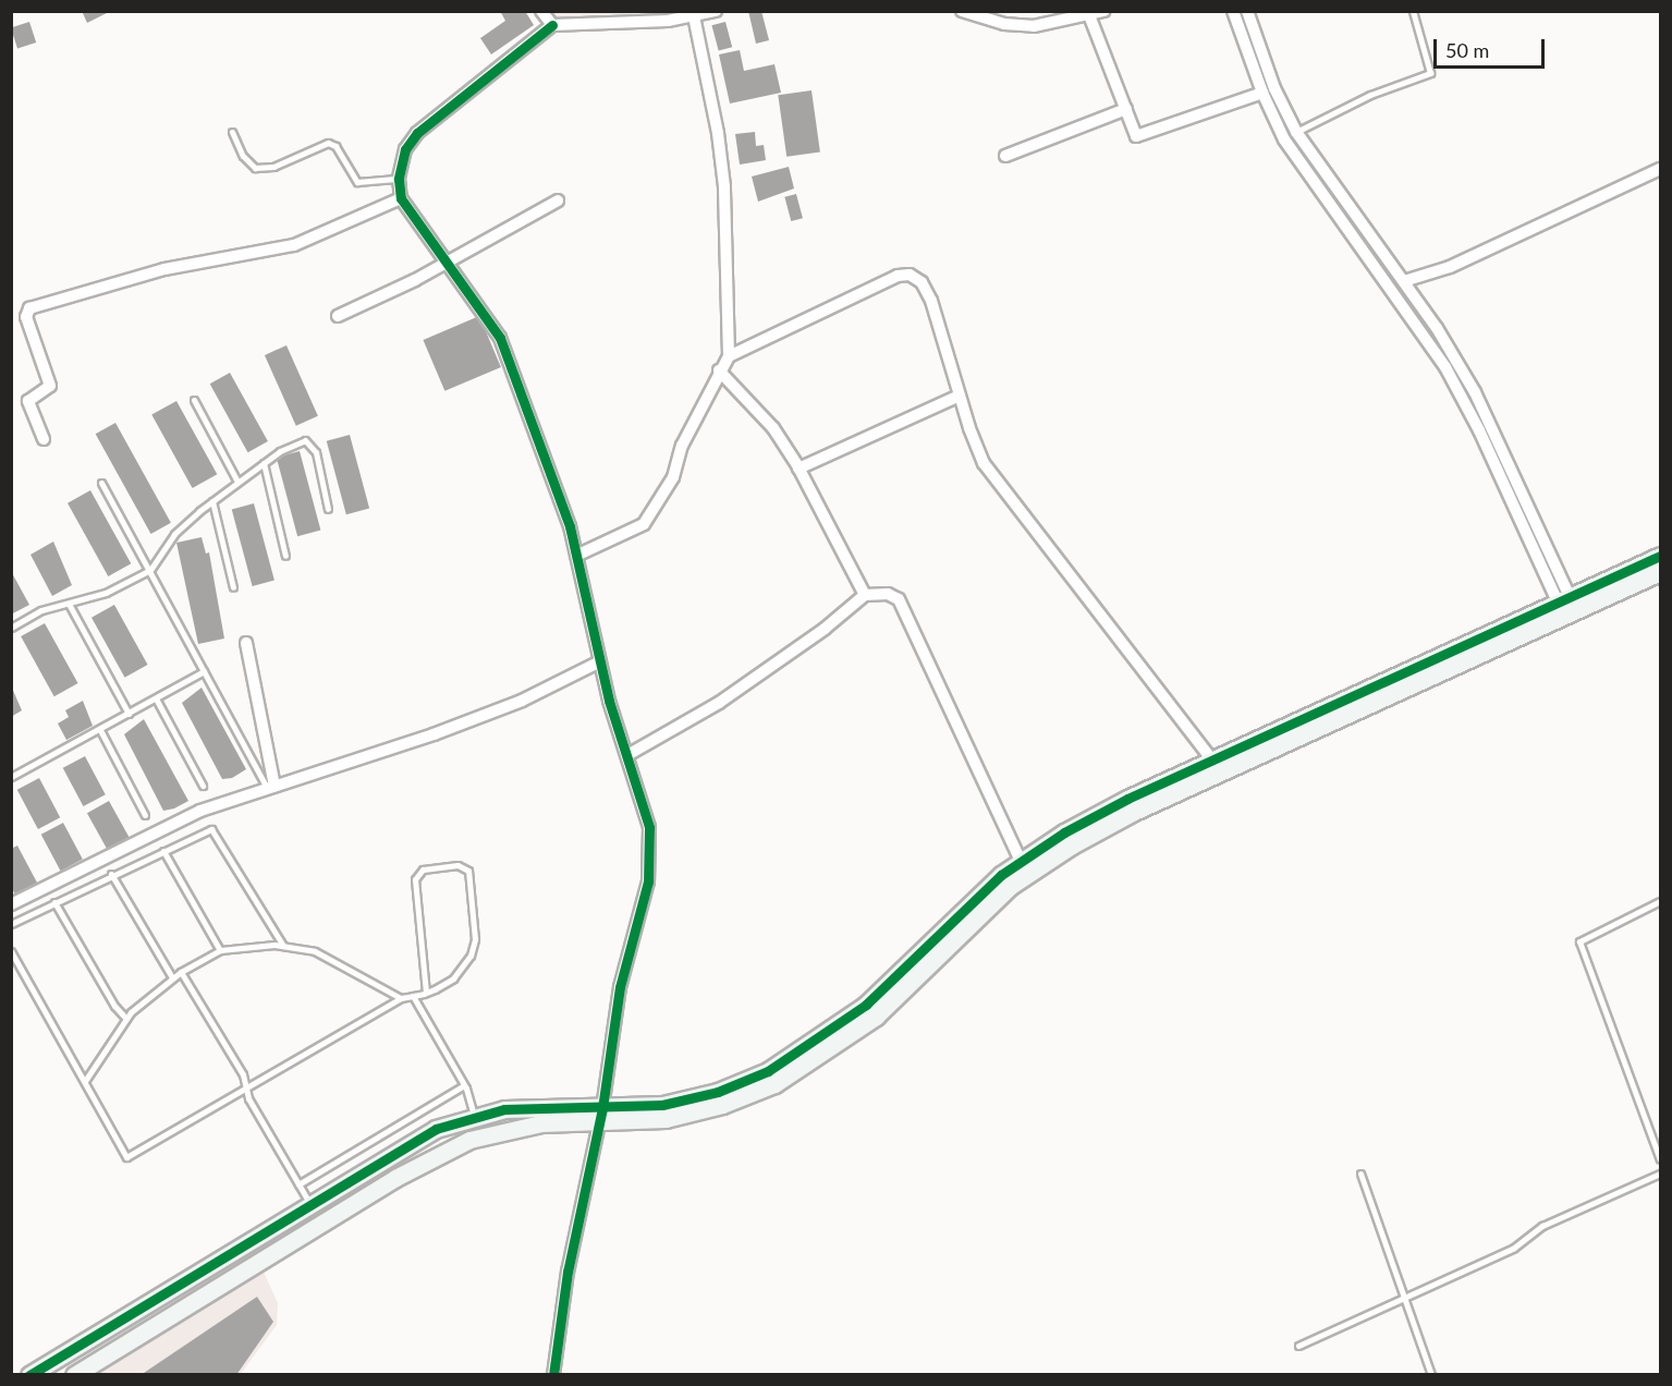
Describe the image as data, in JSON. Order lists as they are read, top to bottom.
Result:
{
  "scale_bar": "50 m"
}
